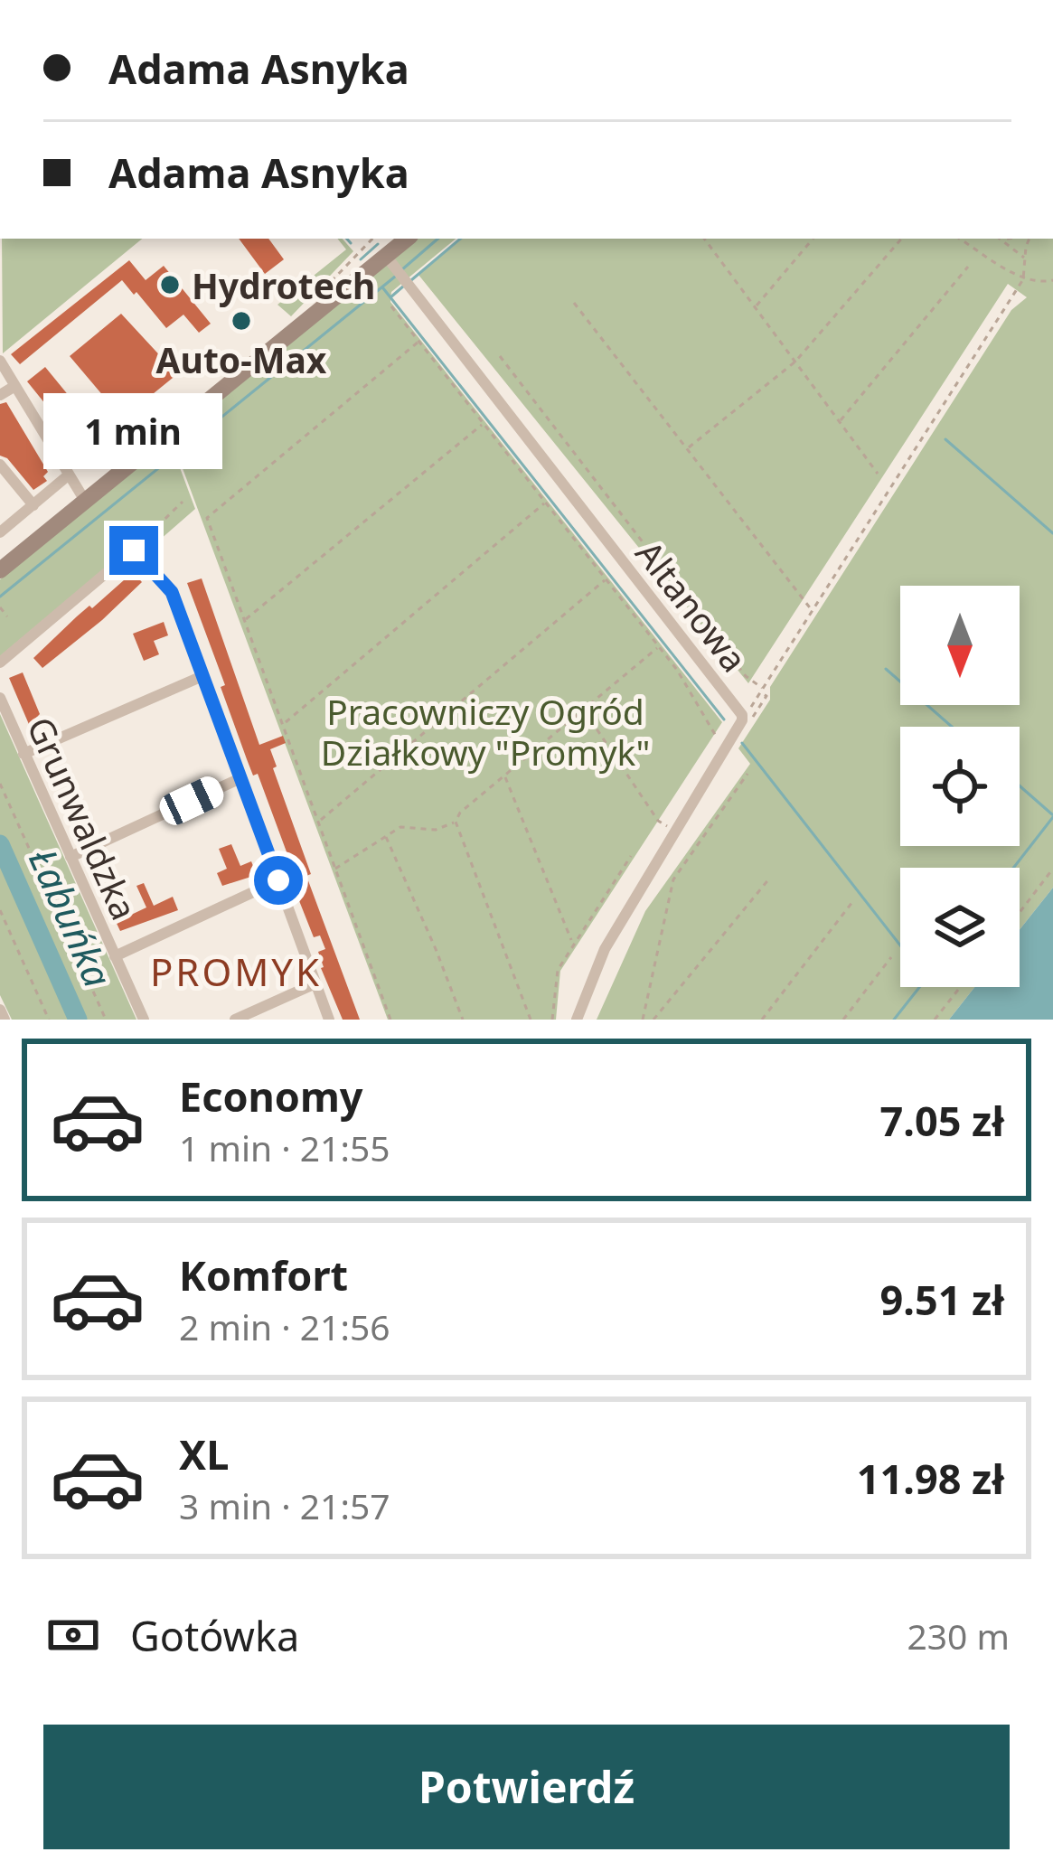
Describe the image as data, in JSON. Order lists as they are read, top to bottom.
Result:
{
  "streets": {
    "street": ["Altanowa", "Grunwaldzka"]
  },
  "districts": ["PROMYK"],
  "water": ["Łabuńka"],
  "parks": ["Pracowniczy Ogród Działkowy \"Promyk\""],
  "places": ["Hydrotech", "Auto-Max"],
  "north": "bottom",
  "page": {
    "banner": ["Adama Asnyka", "Adama Asnyka"],
    "bubble": "1 min",
    "list": [
      {
        "name": "Economy",
        "note": "1 min · 21:55",
        "value": "7.05 zł"
      },
      {
        "name": "Komfort",
        "note": "2 min · 21:56",
        "value": "9.51 zł"
      },
      {
        "name": "XL",
        "note": "3 min · 21:57",
        "value": "11.98 zł"
      }
    ],
    "pay": ["Gotówka", "230 m"],
    "buttons": "Potwierdź"
  }
}
